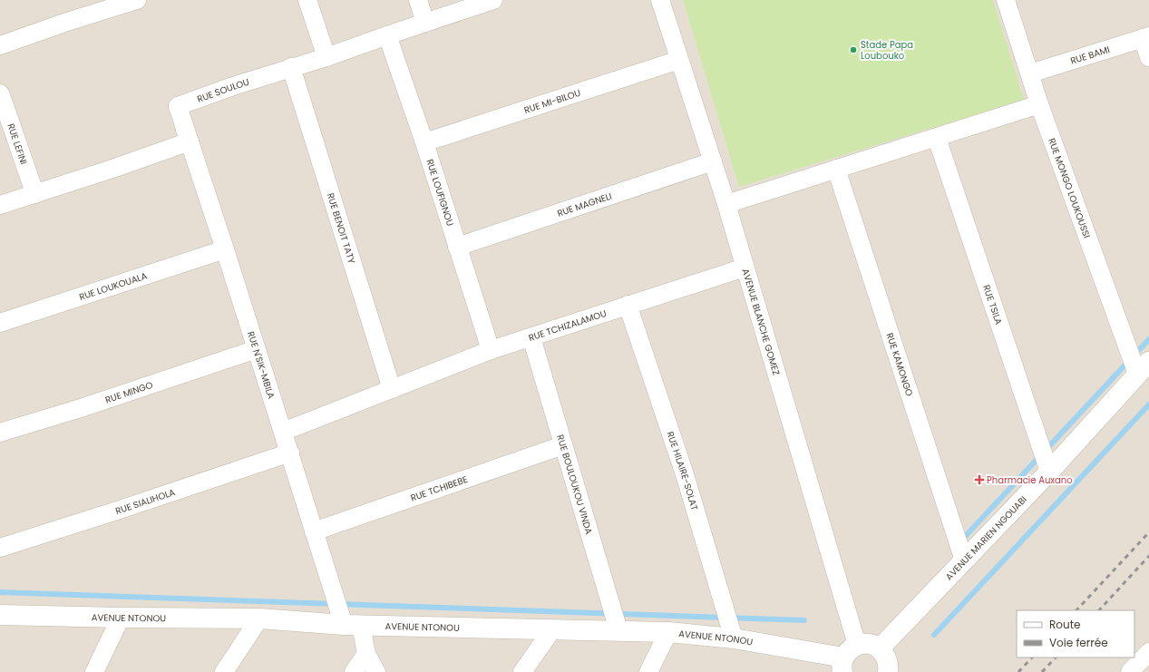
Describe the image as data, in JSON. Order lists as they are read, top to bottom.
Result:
{
  "streets": {
    "street": [
      "RUE BAMI",
      "RUE SOULOU",
      "RUE MI-BILOU",
      "RUE LEFINI",
      "RUE MONGO LOUKOUSSI",
      "RUE LOUFIGNOU",
      "RUE MAGNELI",
      "RUE BENOIT TATY",
      "RUE LOUKOUALA",
      "RUE TSILA",
      "AVENUE BLANCHE GOMEZ",
      "RUE TCHIZALAMOU",
      "RUE N'SIK-MBILA",
      "RUE KAMONGO",
      "RUE MINGO",
      "RUE HILAIRE-SOLAT",
      "RUE BOULOUKOU VINDA",
      "RUE TCHIBEBE",
      "RUE SIALIHOLA",
      "AVENUE MARIEN NGOUABI",
      "AVENUE NTONOU"
    ]
  },
  "crossings": [
    ["RUE BAMI", "RUE MONGO LOUKOUSSI"],
    ["RUE SOULOU", "RUE LOUFIGNOU"],
    ["RUE SOULOU", "RUE BENOIT TATY"],
    ["RUE SOULOU", "RUE N'SIK-MBILA"],
    ["RUE MI-BILOU", "RUE LOUFIGNOU"],
    ["RUE MI-BILOU", "AVENUE BLANCHE GOMEZ"],
    ["RUE MONGO LOUKOUSSI", "AVENUE MARIEN NGOUABI"],
    ["RUE LOUFIGNOU", "RUE MAGNELI"],
    ["RUE LOUFIGNOU", "RUE TCHIZALAMOU"],
    ["RUE MAGNELI", "AVENUE BLANCHE GOMEZ"],
    ["RUE BENOIT TATY", "RUE TCHIZALAMOU"],
    ["RUE LOUKOUALA", "RUE N'SIK-MBILA"],
    ["RUE TSILA", "AVENUE MARIEN NGOUABI"],
    ["AVENUE BLANCHE GOMEZ", "RUE TCHIZALAMOU"],
    ["AVENUE BLANCHE GOMEZ", "AVENUE NTONOU"],
    ["RUE TCHIZALAMOU", "RUE N'SIK-MBILA"],
    ["RUE TCHIZALAMOU", "RUE HILAIRE-SOLAT"],
    ["RUE TCHIZALAMOU", "RUE BOULOUKOU VINDA"],
    ["RUE N'SIK-MBILA", "RUE MINGO"],
    ["RUE N'SIK-MBILA", "RUE TCHIBEBE"],
    ["RUE N'SIK-MBILA", "RUE SIALIHOLA"],
    ["RUE N'SIK-MBILA", "AVENUE NTONOU"],
    ["RUE KAMONGO", "AVENUE MARIEN NGOUABI"],
    ["RUE HILAIRE-SOLAT", "AVENUE NTONOU"],
    ["RUE BOULOUKOU VINDA", "RUE TCHIBEBE"],
    ["RUE BOULOUKOU VINDA", "AVENUE NTONOU"],
    ["AVENUE MARIEN NGOUABI", "AVENUE NTONOU"]
  ],
  "places": {
    "other": ["Stade Papa Loubouko"],
    "health": ["Pharmacie Auxano"]
  },
  "legend": ["Route", "Voie ferrée"]
}
